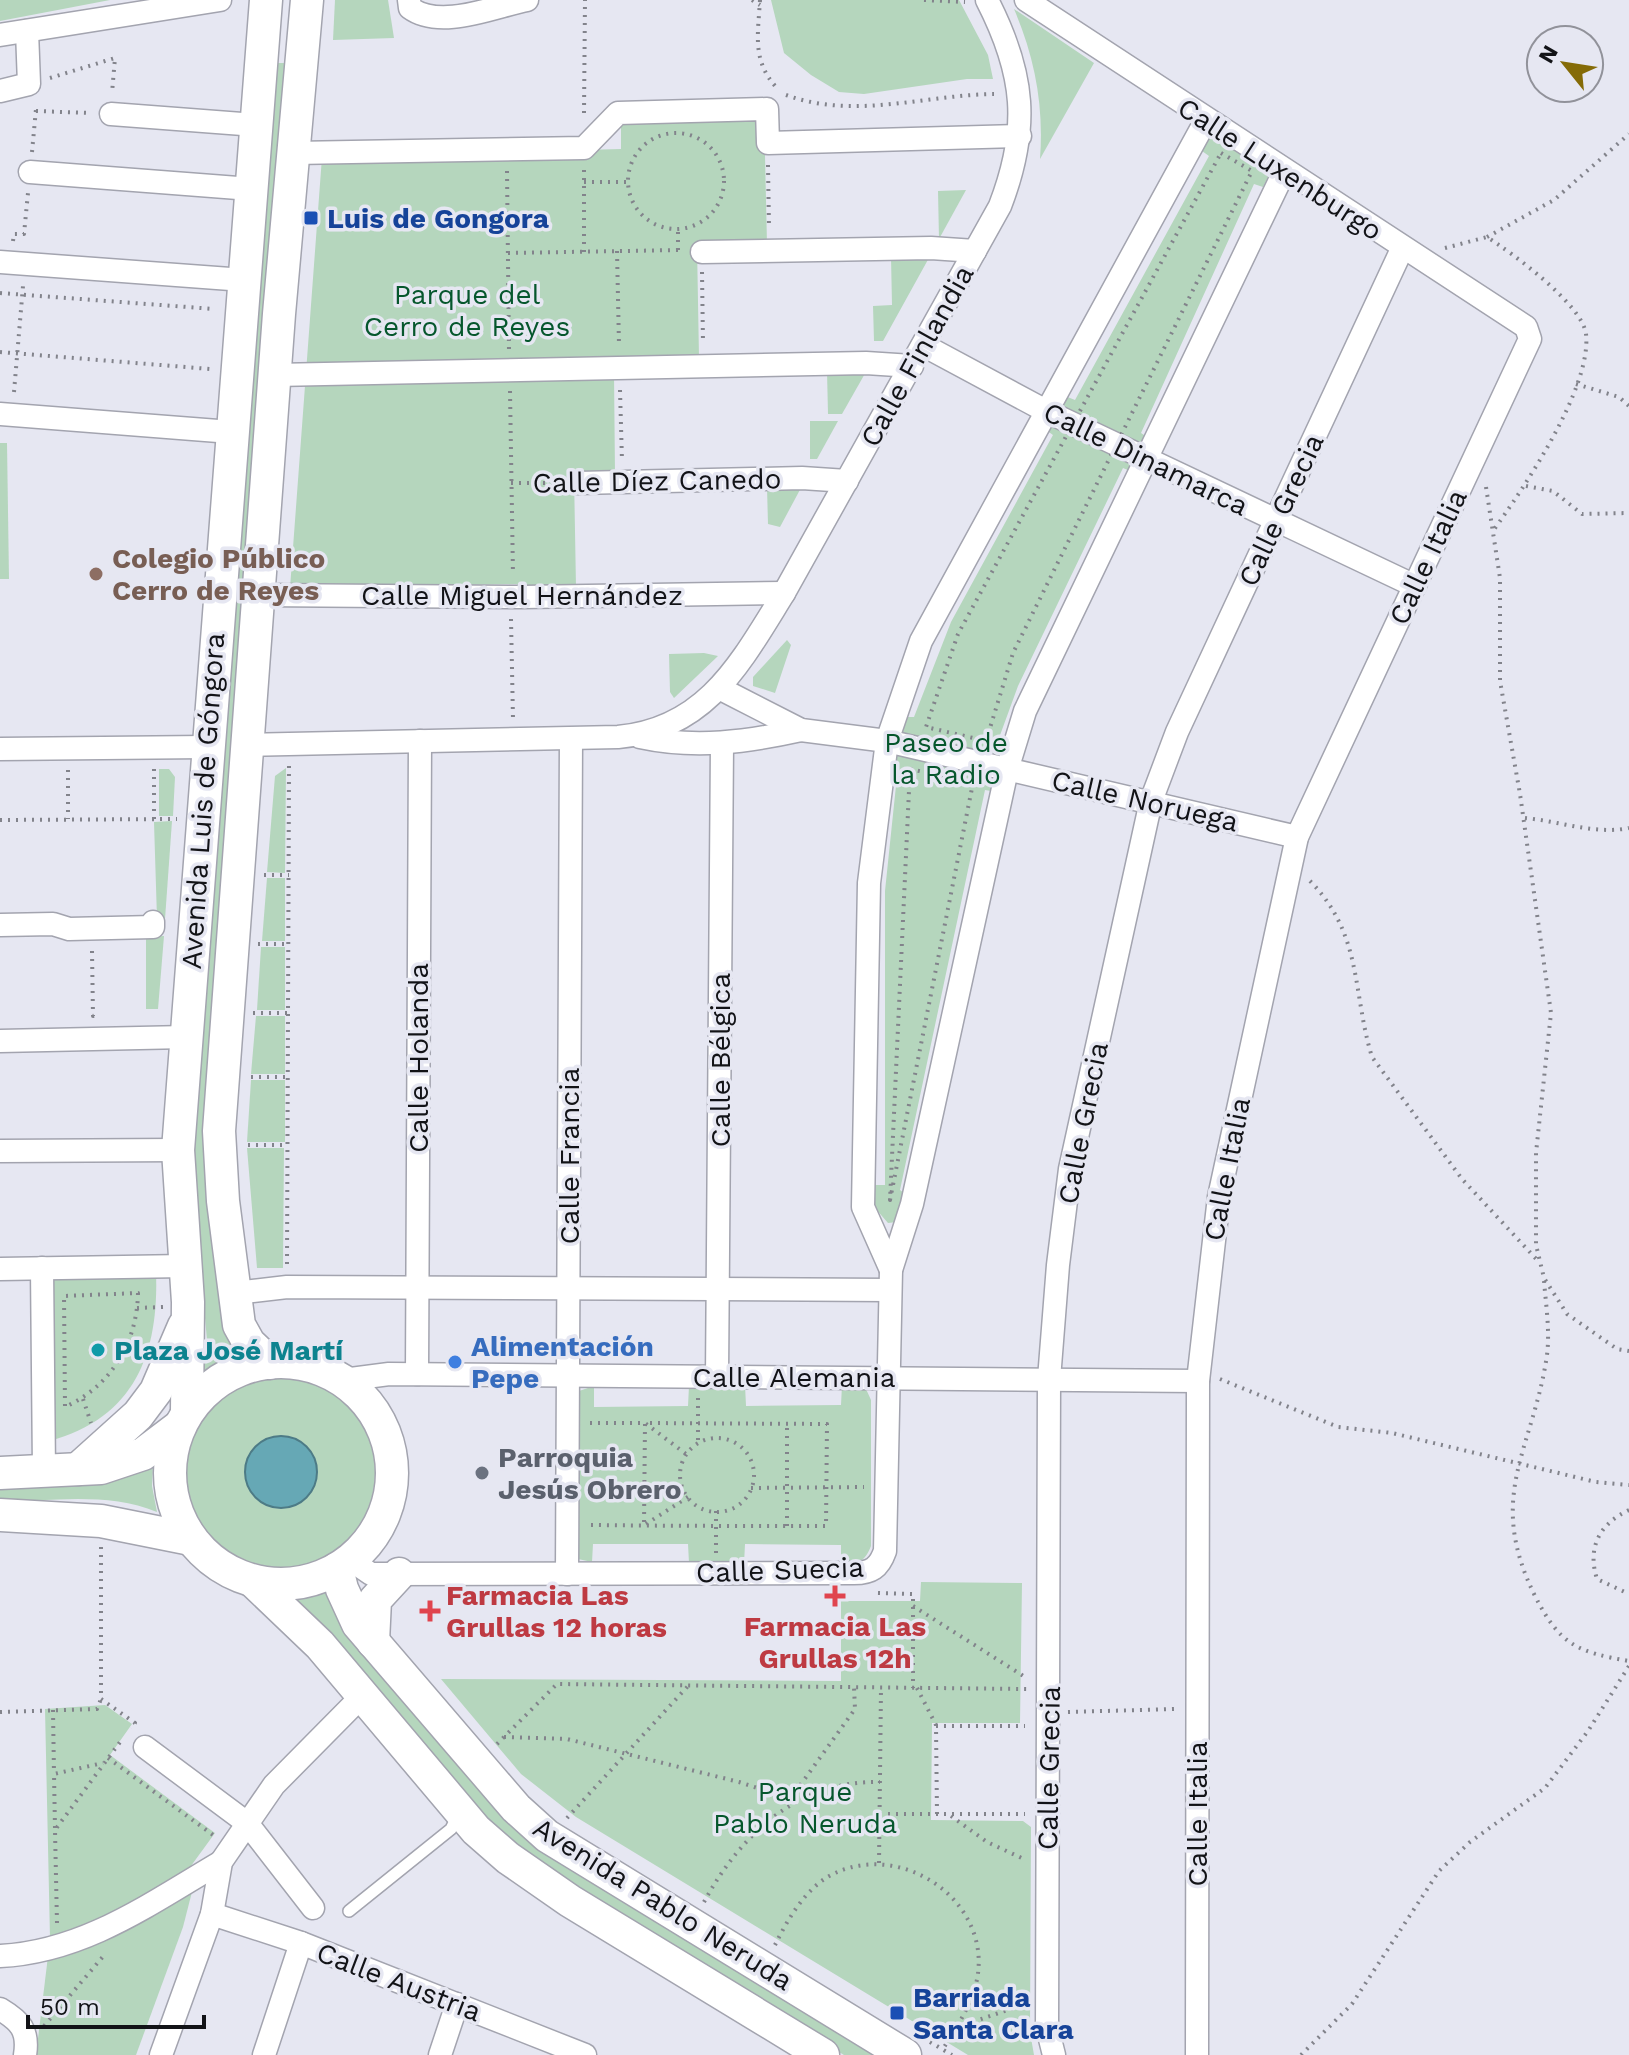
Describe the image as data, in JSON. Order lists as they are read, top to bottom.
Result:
{
  "streets": {
    "main road": ["Avenida Luis de Góngora", "Avenida Pablo Neruda"],
    "street": [
      "Calle Luxenburgo",
      "Calle Finlandia",
      "Calle Dinamarca",
      "Calle Díez Canedo",
      "Calle Grecia",
      "Calle Italia",
      "Calle Miguel Hernández",
      "Calle Noruega",
      "Calle Holanda",
      "Calle Bélgica",
      "Calle Francia",
      "Calle Alemania",
      "Calle Suecia",
      "Calle Austria"
    ]
  },
  "crossings": [
    ["Calle Luxenburgo", "Calle Grecia"],
    ["Calle Luxenburgo", "Calle Italia"],
    ["Calle Finlandia", "Calle Dinamarca"],
    ["Calle Finlandia", "Calle Díez Canedo"],
    ["Calle Finlandia", "Calle Miguel Hernández"],
    ["Calle Finlandia", "Calle Noruega"],
    ["Calle Dinamarca", "Calle Grecia"],
    ["Calle Dinamarca", "Calle Italia"],
    ["Calle Grecia", "Calle Noruega"],
    ["Calle Grecia", "Calle Alemania"],
    ["Calle Italia", "Calle Noruega"],
    ["Calle Italia", "Calle Alemania"],
    ["Calle Miguel Hernández", "Avenida Luis de Góngora"],
    ["Avenida Luis de Góngora", "Calle Alemania"],
    ["Avenida Luis de Góngora", "Calle Suecia"],
    ["Avenida Luis de Góngora", "Avenida Pablo Neruda"],
    ["Calle Holanda", "Calle Alemania"],
    ["Calle Bélgica", "Calle Alemania"],
    ["Calle Francia", "Calle Alemania"],
    ["Calle Francia", "Calle Suecia"],
    ["Calle Alemania", "Calle Suecia"],
    ["Calle Alemania", "Avenida Pablo Neruda"],
    ["Calle Suecia", "Avenida Pablo Neruda"]
  ],
  "parks": ["Parque del Cerro de Reyes", "Paseo de la Radio", "Parque Pablo Neruda"],
  "places": {
    "transit": ["Luis de Gongora", "Barriada Santa Clara"],
    "other": [
      "Colegio Público Cerro de Reyes",
      "Plaza José Martí",
      "Alimentación Pepe",
      "Parroquia Jesús Obrero"
    ],
    "health": ["Farmacia Las Grullas 12h", "Farmacia Las Grullas 12 horas"]
  },
  "scale_bar": "50 m",
  "north": "top left"
}
